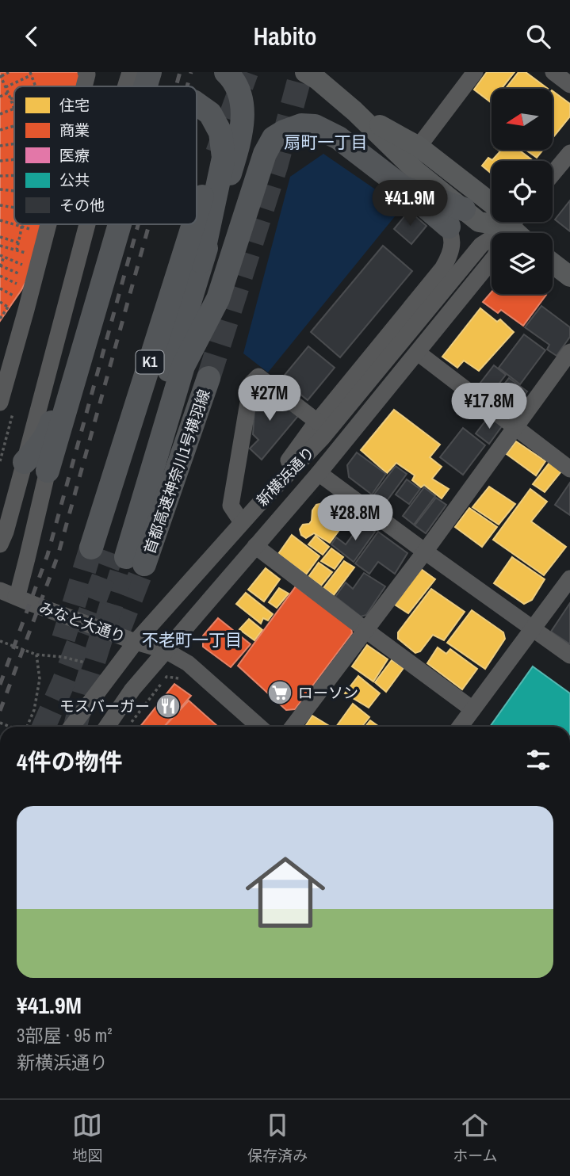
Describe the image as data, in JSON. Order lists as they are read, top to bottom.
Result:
{
  "streets": {
    "highway": ["K1", "首都高速神奈川1号横羽線"],
    "street": ["新横浜通り", "みなと大通り"]
  },
  "crossings": [
    ["K1", "首都高速神奈川1号横羽線"],
    ["新横浜通り", "みなと大通り"]
  ],
  "districts": ["扇町一丁目", "不老町一丁目"],
  "places": {
    "supermarket": ["ローソン"],
    "restaurant": ["モスバーガー"]
  },
  "legend": [
    "住宅",
    "商業",
    "医療",
    "公共",
    "その他"
  ],
  "north": "left",
  "page": {
    "header": "Habito",
    "price": [
      "¥41.9M",
      "¥27M",
      "¥17.8M",
      "¥28.8M"
    ],
    "heading": "4件の物件",
    "list": [
      {
        "name": "¥41.9M",
        "note": "3部屋 · 95 m² · 新横浜通り"
      }
    ],
    "tabs": ["地図", "保存済み", "ホーム"]
  }
}
